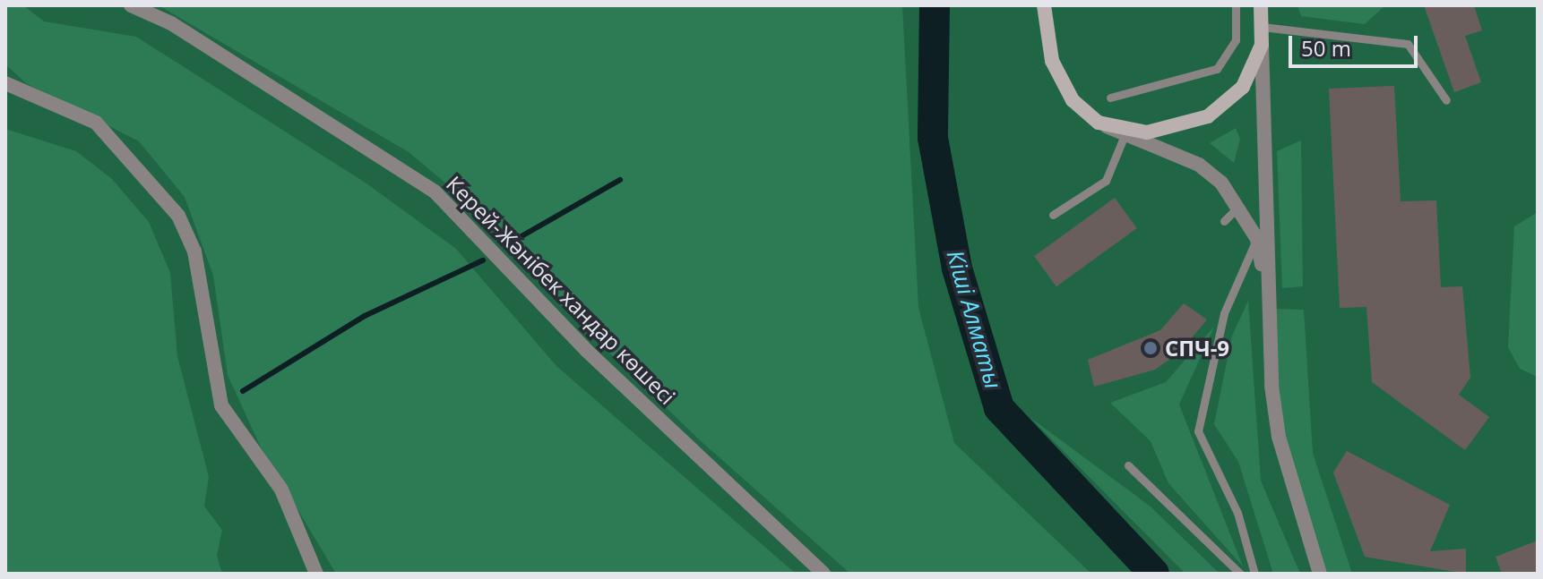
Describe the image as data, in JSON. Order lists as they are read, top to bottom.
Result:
{
  "streets": {
    "street": ["Керей-Жәнібек хандар көшесі"]
  },
  "water": ["Кіші Алматы"],
  "places": ["СПЧ-9"],
  "scale_bar": "50 m"
}
